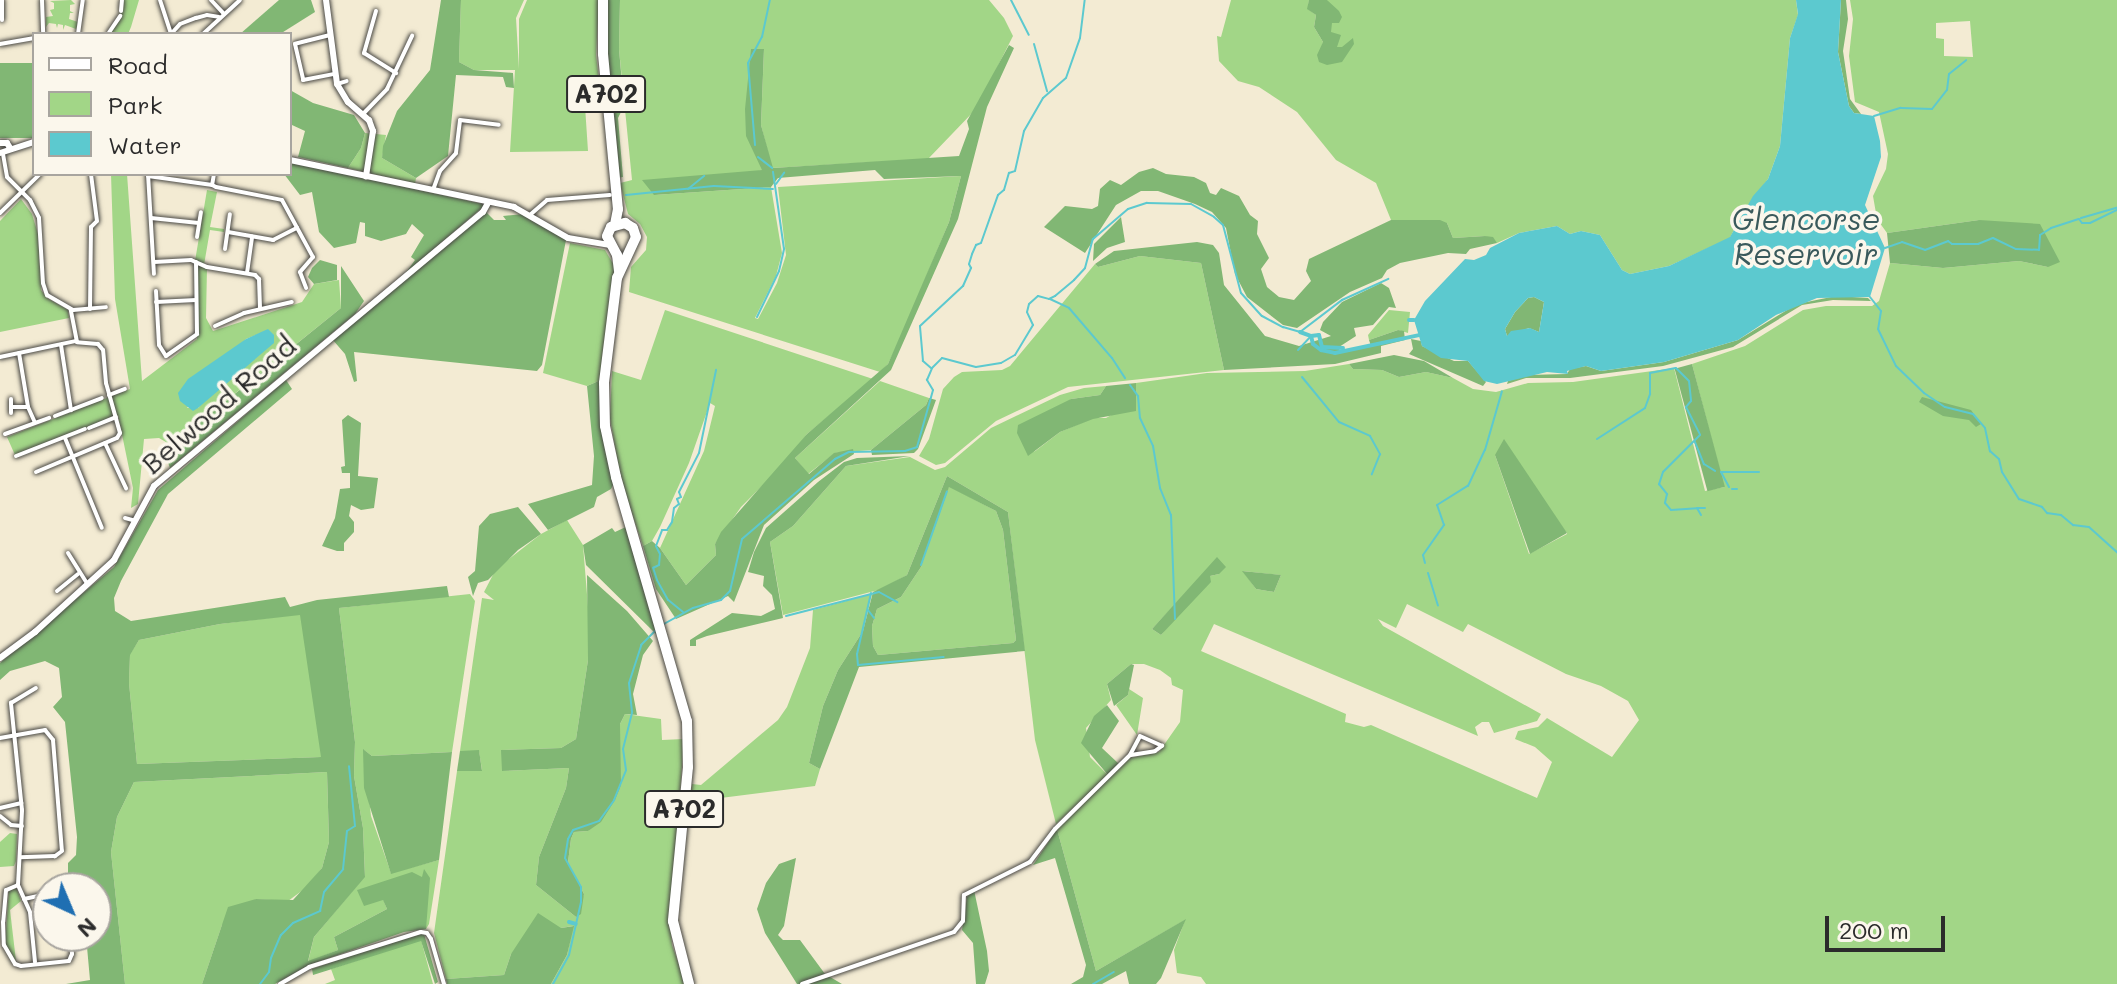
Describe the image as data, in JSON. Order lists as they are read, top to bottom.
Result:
{
  "streets": {
    "highway": ["A702"],
    "street": ["Belwood Road"]
  },
  "water": ["Glencorse Reservoir"],
  "legend": ["Road", "Park", "Water"],
  "scale_bar": "200 m",
  "north": "bottom right"
}
